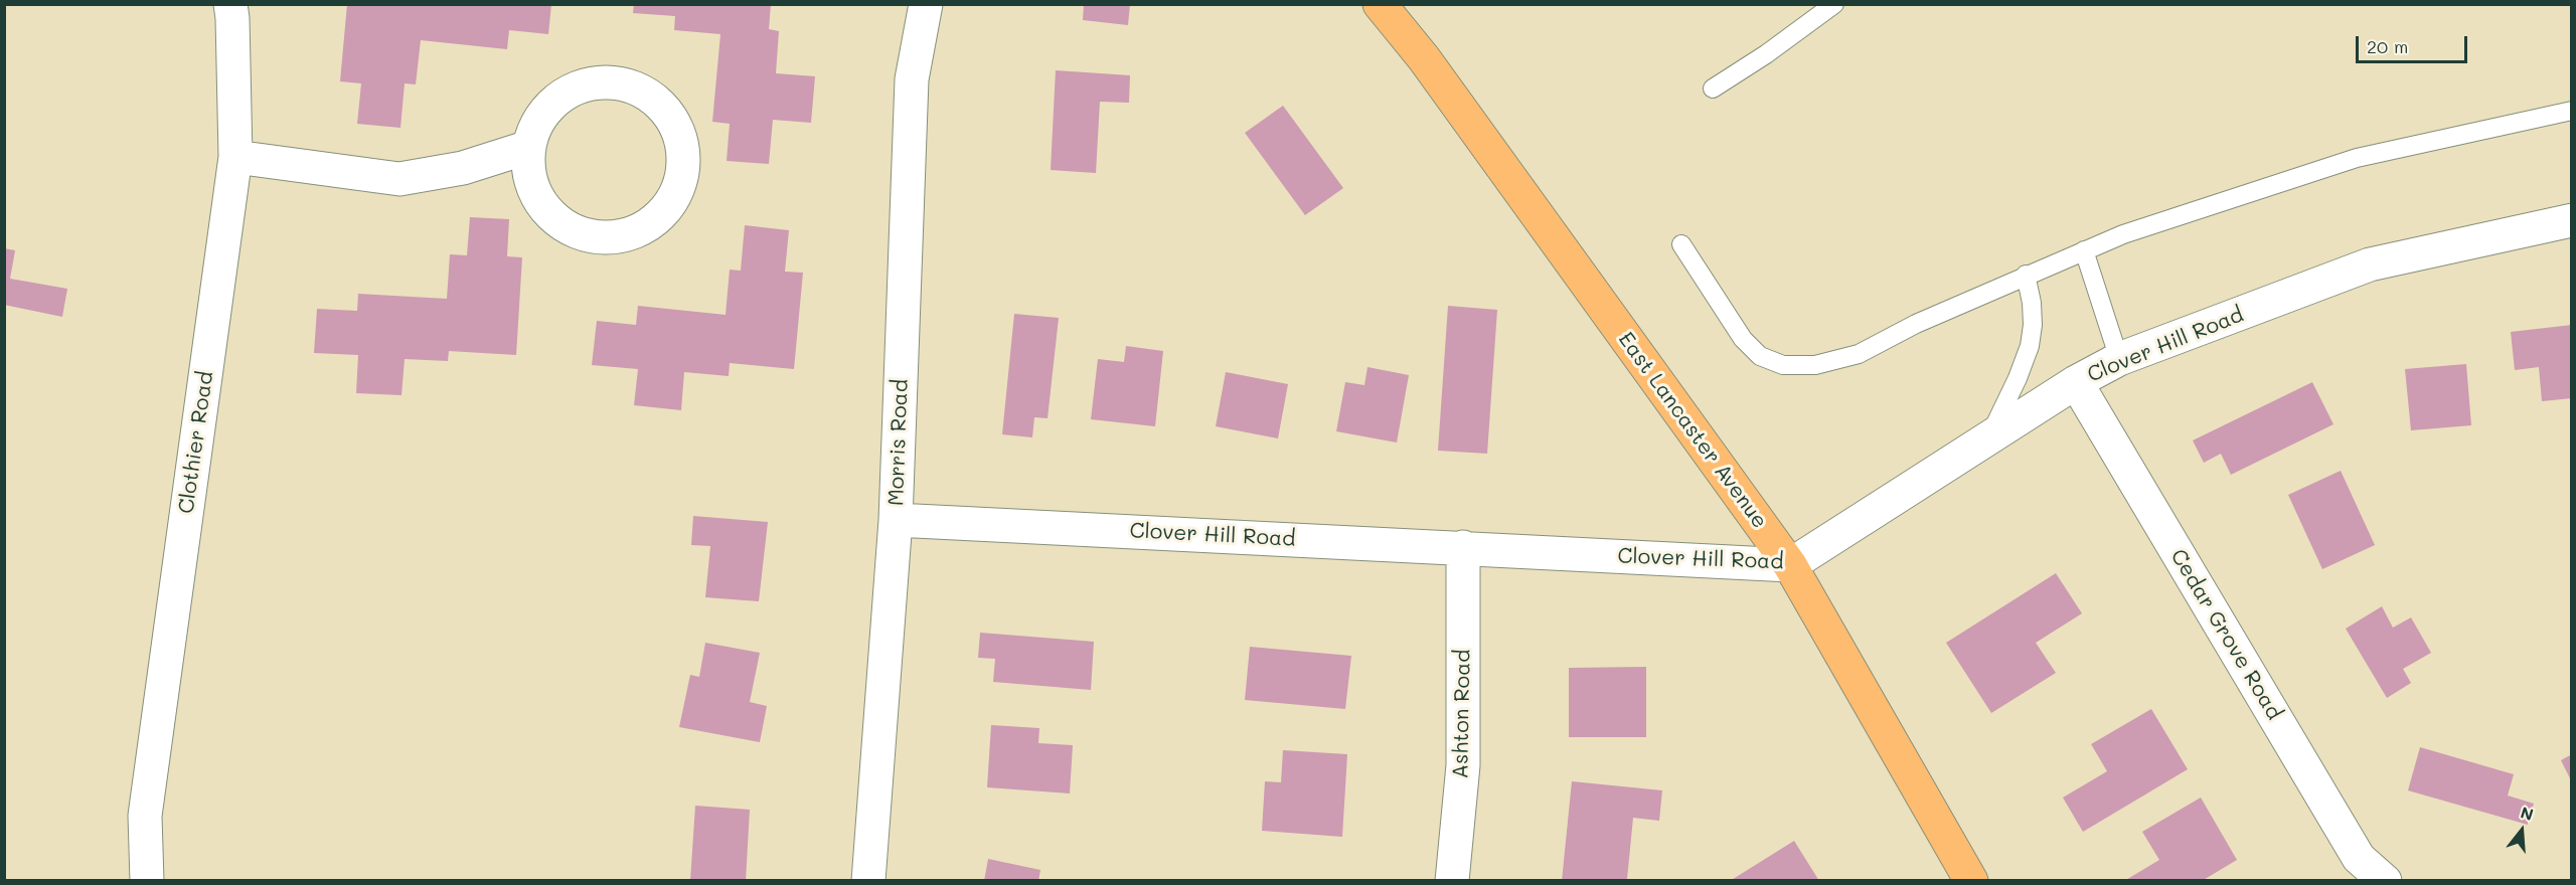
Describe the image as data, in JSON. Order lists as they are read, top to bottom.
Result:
{
  "streets": {
    "highway": ["East Lancaster Avenue"],
    "street": [
      "Clover Hill Road",
      "Clothier Road",
      "Morris Road",
      "Cedar Grove Road",
      "Ashton Road"
    ]
  },
  "crossings": [
    ["Clover Hill Road", "East Lancaster Avenue"],
    ["Clover Hill Road", "Morris Road"],
    ["Clover Hill Road", "Cedar Grove Road"],
    ["Clover Hill Road", "Ashton Road"]
  ],
  "scale_bar": "20 m",
  "north": "top"
}
